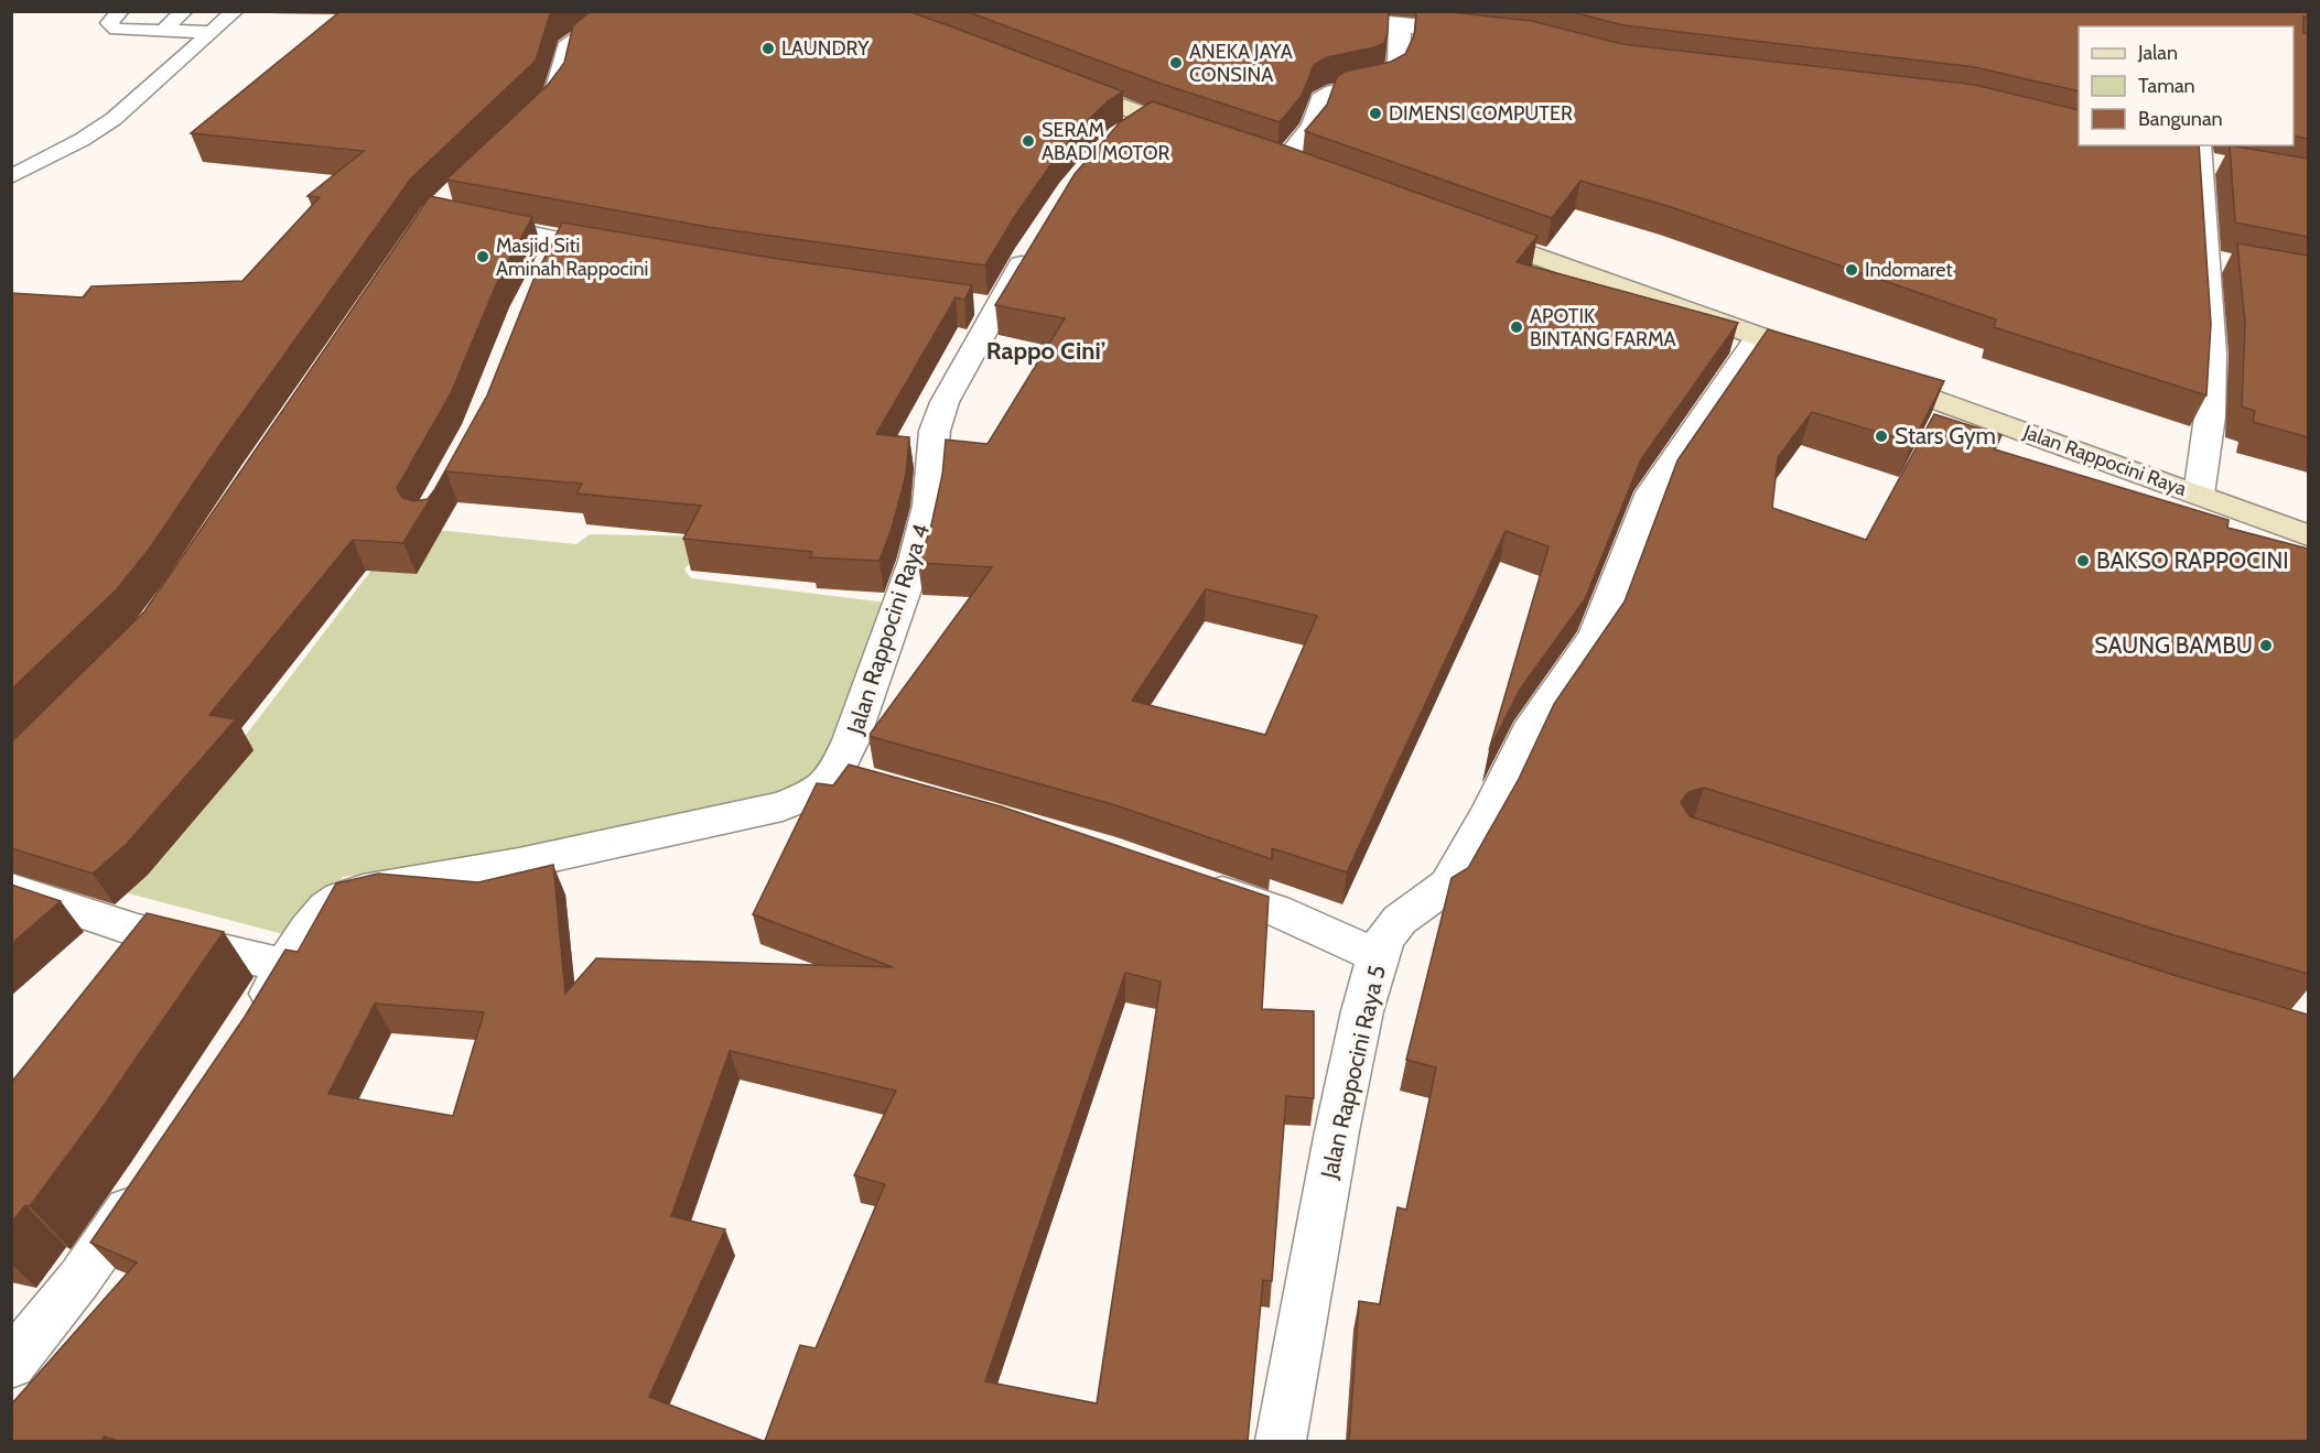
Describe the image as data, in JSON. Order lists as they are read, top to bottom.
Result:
{
  "streets": {
    "main road": ["Jalan Rappocini Raya"],
    "street": ["Jalan Rappocini Raya 4", "Jalan Rappocini Raya 5"]
  },
  "districts": ["Rappo Ciniʼ"],
  "places": [
    "LAUNDRY",
    "ANEKA JAYA CONSINA",
    "DIMENSI COMPUTER",
    "SERAM ABADI MOTOR",
    "Masjid Siti Aminah Rappocini",
    "Indomaret",
    "APOTIK BINTANG FARMA",
    "Stars Gym",
    "BAKSO RAPPOCINI",
    "SAUNG BAMBU"
  ],
  "legend": ["Jalan", "Taman", "Bangunan"]
}
